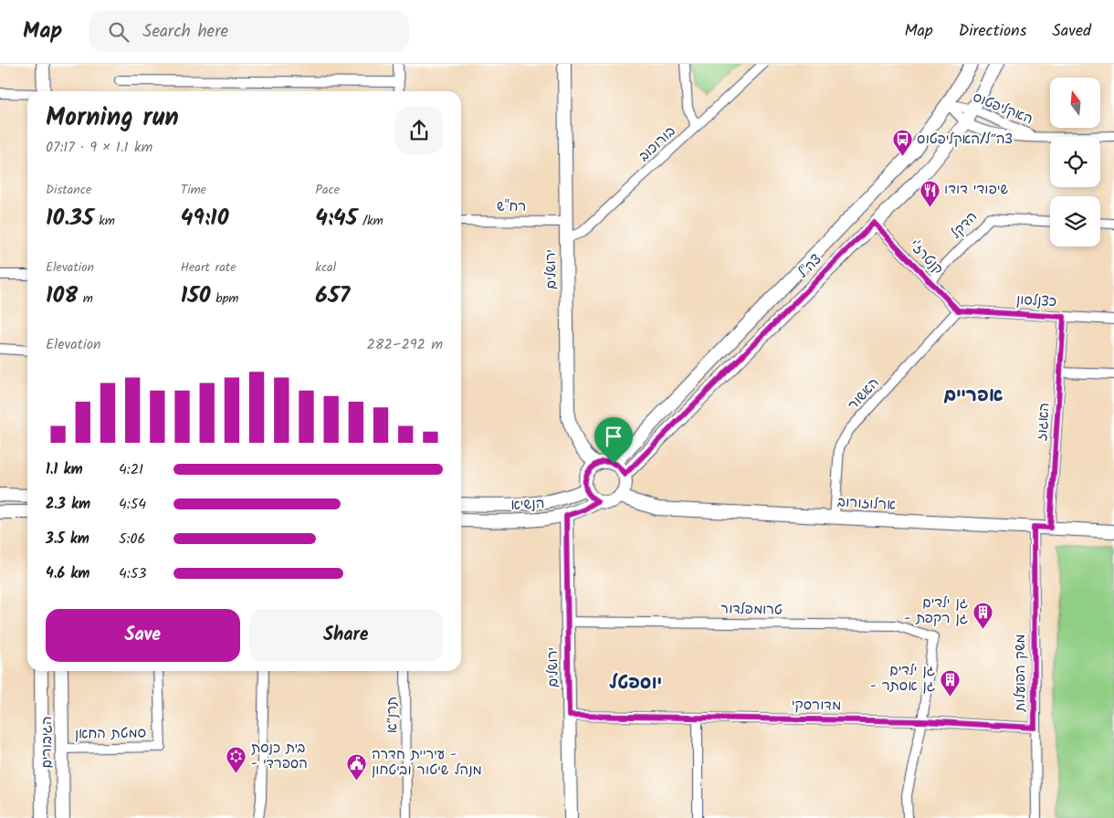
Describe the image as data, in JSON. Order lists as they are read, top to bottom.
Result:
{
  "streets": {
    "main road": [
      "צה\"ל",
      "ירושלים",
      "ארלוזורוב",
      "הנשיא",
      "הגיבורים"
    ],
    "street": [
      "האקליפטוס",
      "בורוכוב",
      "רח\"ש",
      "הדקל",
      "קנטרז'י",
      "כצנלסון",
      "האשור",
      "האגוז",
      "טרומפלדור",
      "משק הפועלות",
      "מדורסקי",
      "תרנ״א",
      "סמטת החאן"
    ]
  },
  "crossings": [
    ["האקליפטוס", "צה\"ל"],
    ["בורוכוב", "ירושלים"],
    ["רח\"ש", "ירושלים"],
    ["הדקל", "קנטרז'י"],
    ["קנטרז'י", "צה\"ל"],
    ["קנטרז'י", "כצנלסון"],
    ["קנטרז'י", "האשור"],
    ["צה\"ל", "ירושלים"],
    ["צה\"ל", "ארלוזורוב"],
    ["צה\"ל", "הנשיא"],
    ["ירושלים", "ארלוזורוב"],
    ["ירושלים", "הנשיא"],
    ["ירושלים", "טרומפלדור"],
    ["ירושלים", "מדורסקי"],
    ["כצנלסון", "האשור"],
    ["כצנלסון", "האגוז"],
    ["האשור", "ארלוזורוב"],
    ["האגוז", "ארלוזורוב"],
    ["ארלוזורוב", "הנשיא"],
    ["ארלוזורוב", "משק הפועלות"],
    ["טרומפלדור", "מדורסקי"],
    ["משק הפועלות", "מדורסקי"],
    ["סמטת החאן", "הגיבורים"]
  ],
  "districts": ["אפריים", "יוספטל"],
  "places": {
    "bus stop": ["צה״ל/האקליפטוס"],
    "restaurant": ["שיפודי דודו"],
    "building": ["גן ילדים - גן רקפת", "גן ילדים - גן אסתר"],
    "synagogue": ["בית כנסת - הספרדי"],
    "public building": ["עיריית חדרה - מנהל שיטור וביטחון"]
  },
  "north": "top",
  "page": {
    "header": "Map",
    "search": "Search here",
    "nav": ["Map", "Directions", "Saved"],
    "heading": ["Morning run", "07:17 · 9 × 1.1 km"],
    "stats": [
      ["Distance", "10.35 km"],
      ["Time", "49:10"],
      ["Pace", "4:45 /km"],
      ["Elevation", "108 m"],
      ["Heart rate", "150 bpm"],
      ["kcal", "657"]
    ],
    "chart": ["Elevation", "282–292 m"],
    "list": [
      {
        "name": "1.1 km",
        "note": "4:21"
      },
      {
        "name": "2.3 km",
        "note": "4:54"
      },
      {
        "name": "3.5 km",
        "note": "5:06"
      },
      {
        "name": "4.6 km",
        "note": "4:53"
      }
    ],
    "buttons": ["Save", "Share"]
  }
}
